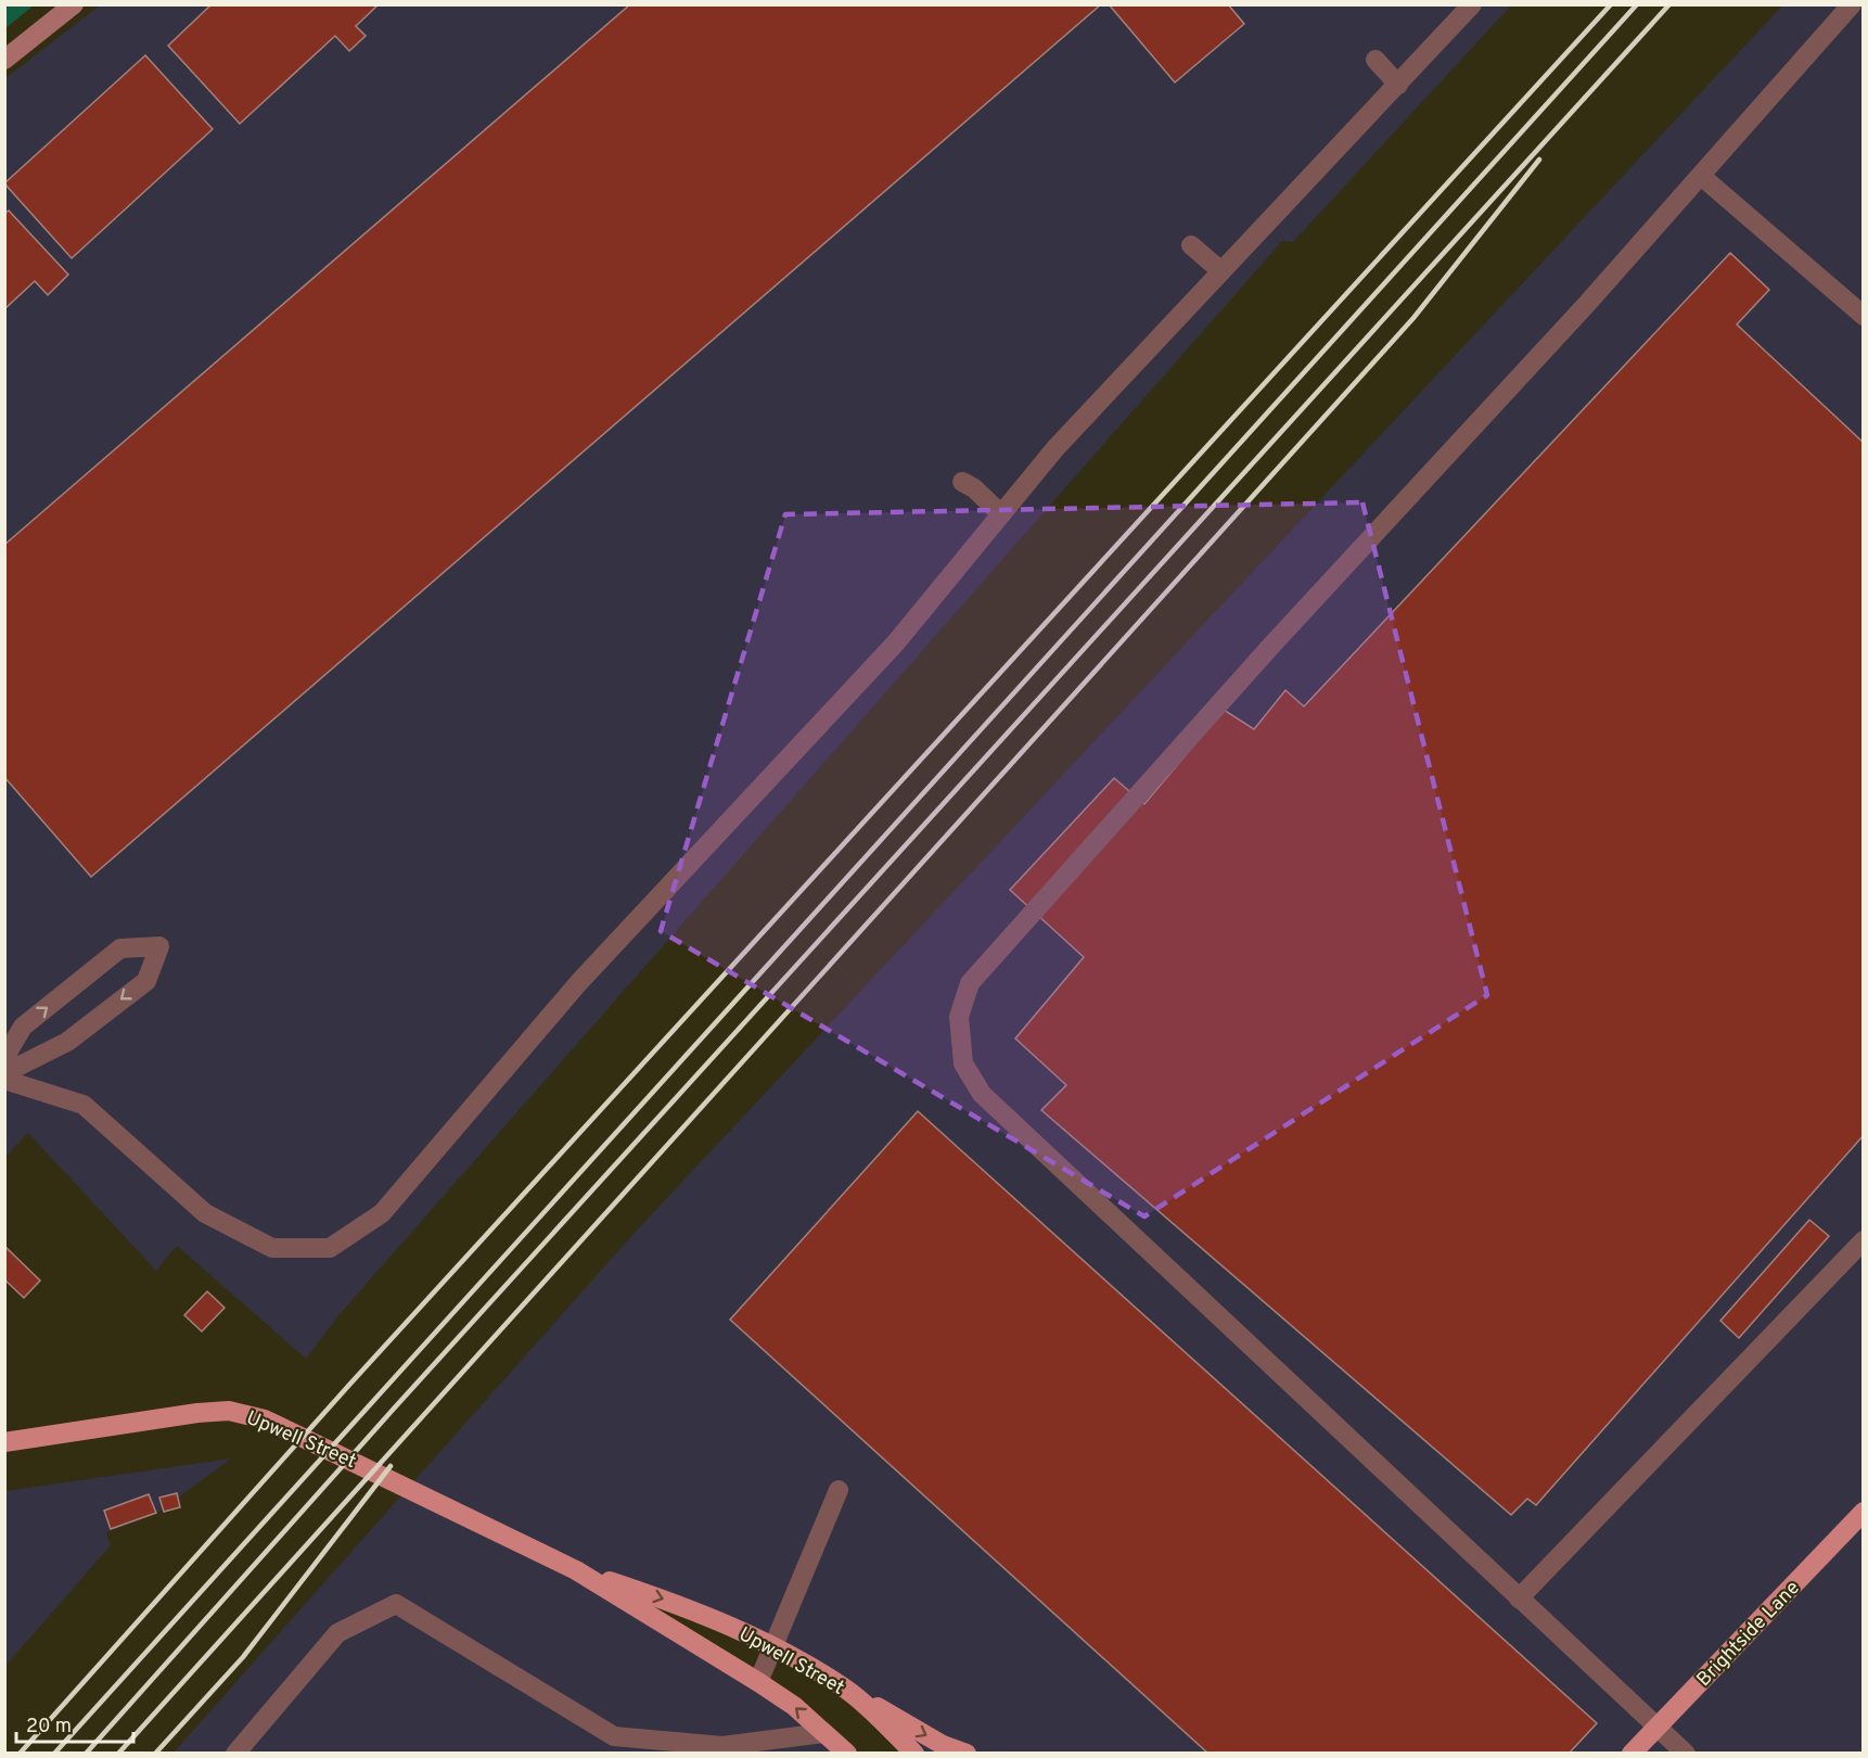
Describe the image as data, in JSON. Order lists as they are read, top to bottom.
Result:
{
  "streets": {
    "main road": ["Upwell Street", "Brightside Lane"]
  },
  "scale_bar": "20 m"
}
